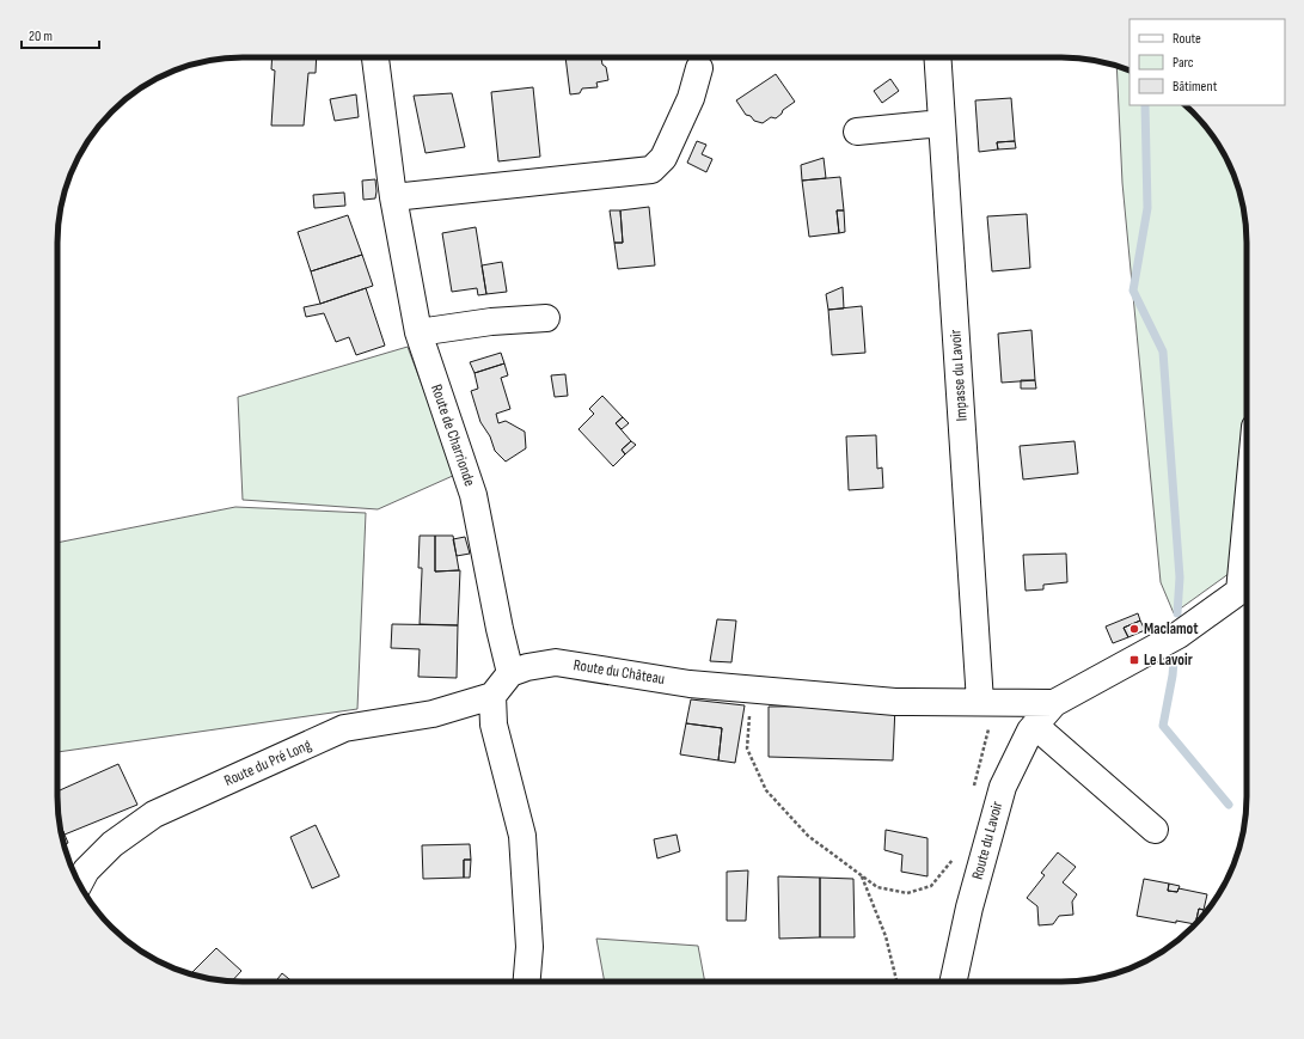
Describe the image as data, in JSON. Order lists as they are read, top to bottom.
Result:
{
  "streets": {
    "street": [
      "Impasse du Lavoir",
      "Route de Charrionde",
      "Route du Château",
      "Route du Pré Long",
      "Route du Lavoir"
    ]
  },
  "crossings": [
    ["Impasse du Lavoir", "Route du Château"],
    ["Route de Charrionde", "Route du Château"],
    ["Route du Château", "Route du Lavoir"]
  ],
  "places": {
    "other": ["Maclamot"],
    "transit": ["Le Lavoir"]
  },
  "legend": ["Route", "Parc", "Bâtiment"],
  "scale_bar": "20 m"
}
